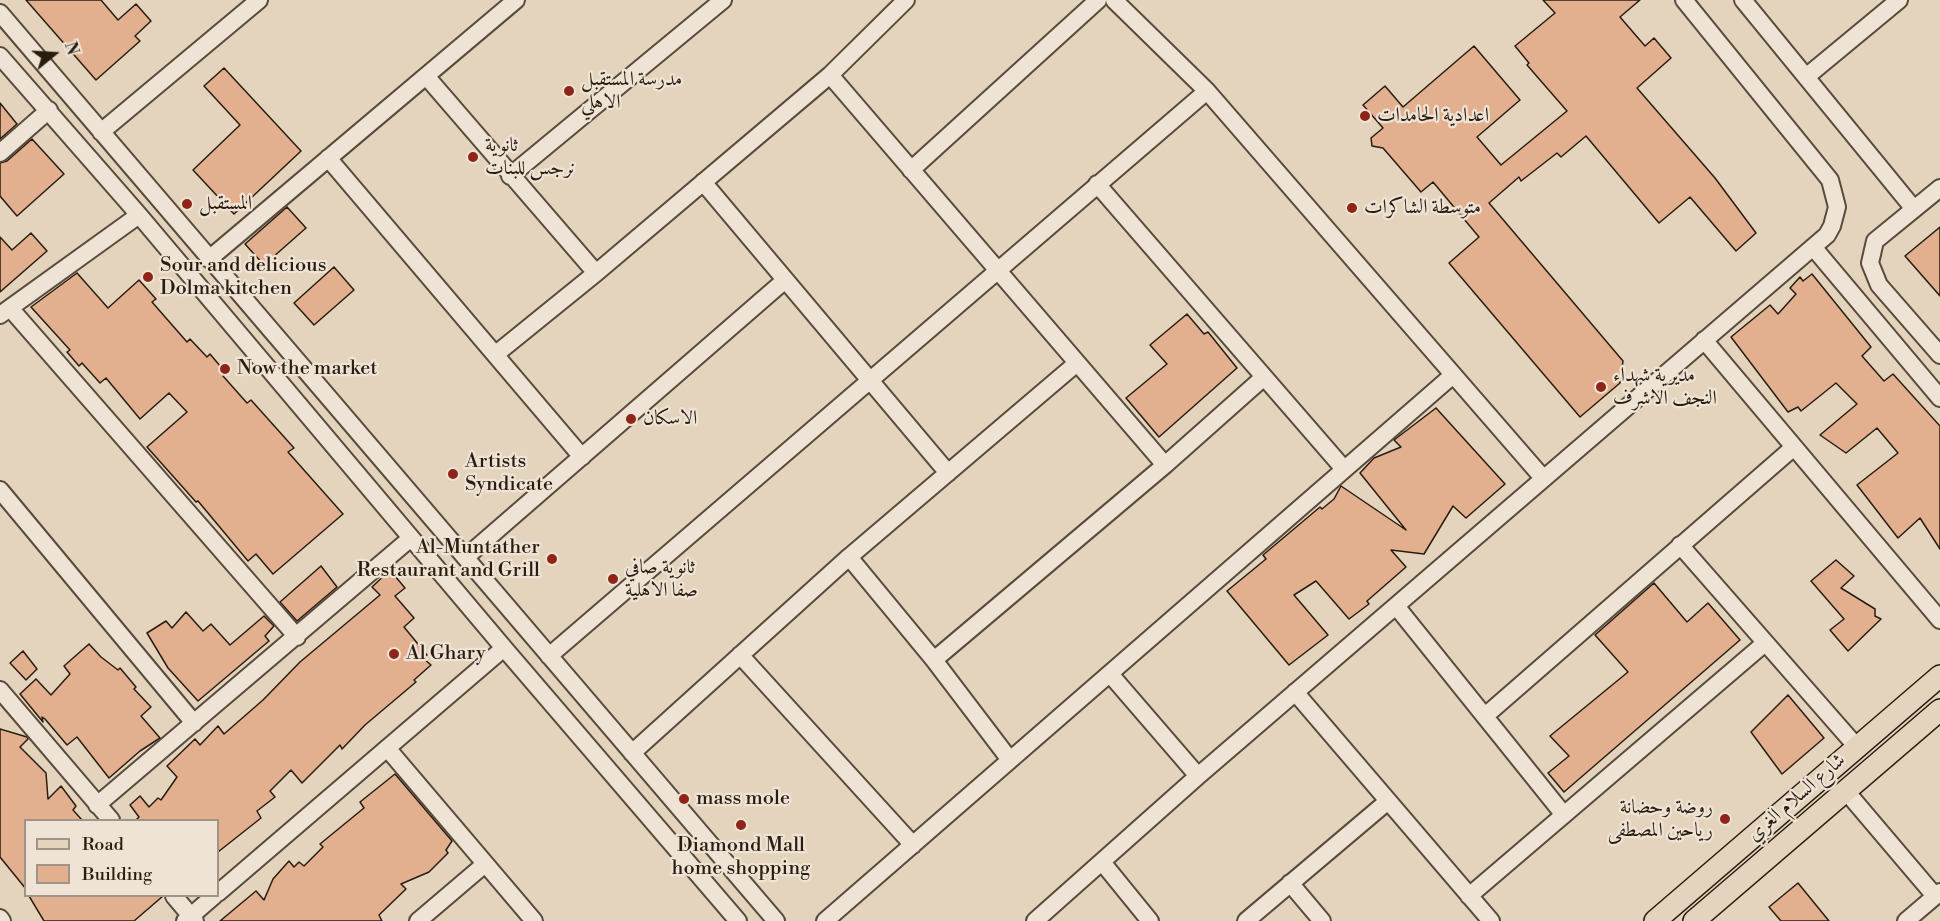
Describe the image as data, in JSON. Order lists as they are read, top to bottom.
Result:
{
  "streets": {
    "main road": ["شارع السلام الغري"]
  },
  "places": [
    "مدرسة المستقبل الاهلي",
    "اعدادية الحامدات",
    "ثانوية نرجس للبنات",
    "المستقبل",
    "متوسطة الشاكرات",
    "Sour and delicious Dolma kitchen",
    "Now the market",
    "مديرية شهداء النجف الاشرف",
    "الاسكان",
    "Artists Syndicate",
    "Al-Muntather Restaurant and Grill",
    "ثانوية صافي صفا الاهلية",
    "Al Ghary",
    "mass mole",
    "روضة وحضانة رياحين المصطفى",
    "Diamond Mall home shopping"
  ],
  "legend": ["Road", "Building"],
  "north": "right"
}
